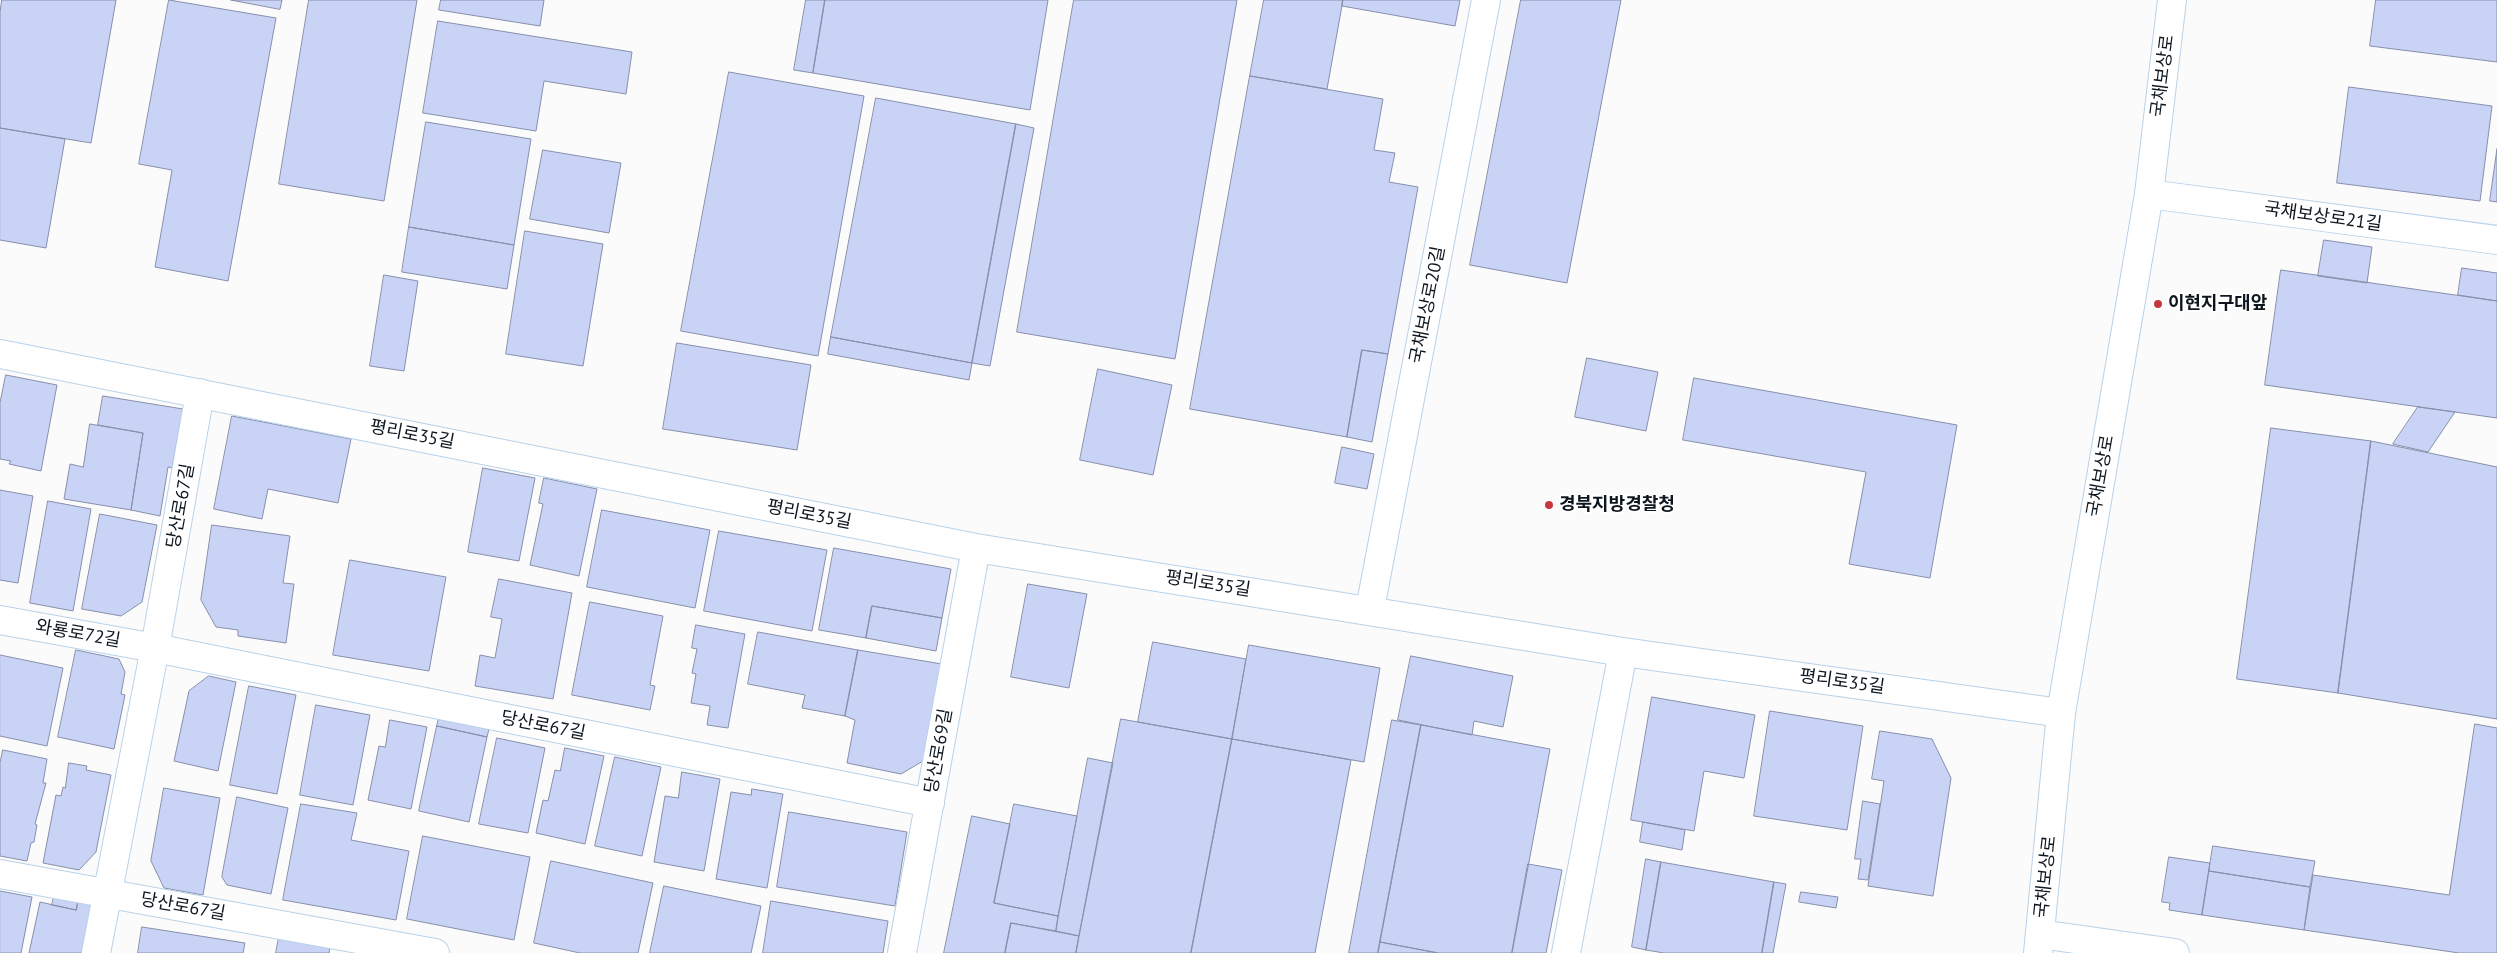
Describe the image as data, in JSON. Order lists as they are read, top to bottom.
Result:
{
  "streets": {
    "street": [
      "국채보상로",
      "국채보상로21길",
      "국채보상로20길",
      "평리로35길",
      "당산로67길",
      "와룡로72길",
      "당산로69길"
    ]
  },
  "crossings": [
    ["국채보상로", "국채보상로21길"],
    ["국채보상로", "평리로35길"],
    ["국채보상로20길", "평리로35길"],
    ["평리로35길", "당산로67길"],
    ["평리로35길", "당산로69길"],
    ["당산로67길", "와룡로72길"],
    ["당산로67길", "당산로69길"]
  ],
  "places": ["이현지구대앞", "경북지방경찰청"]
}
